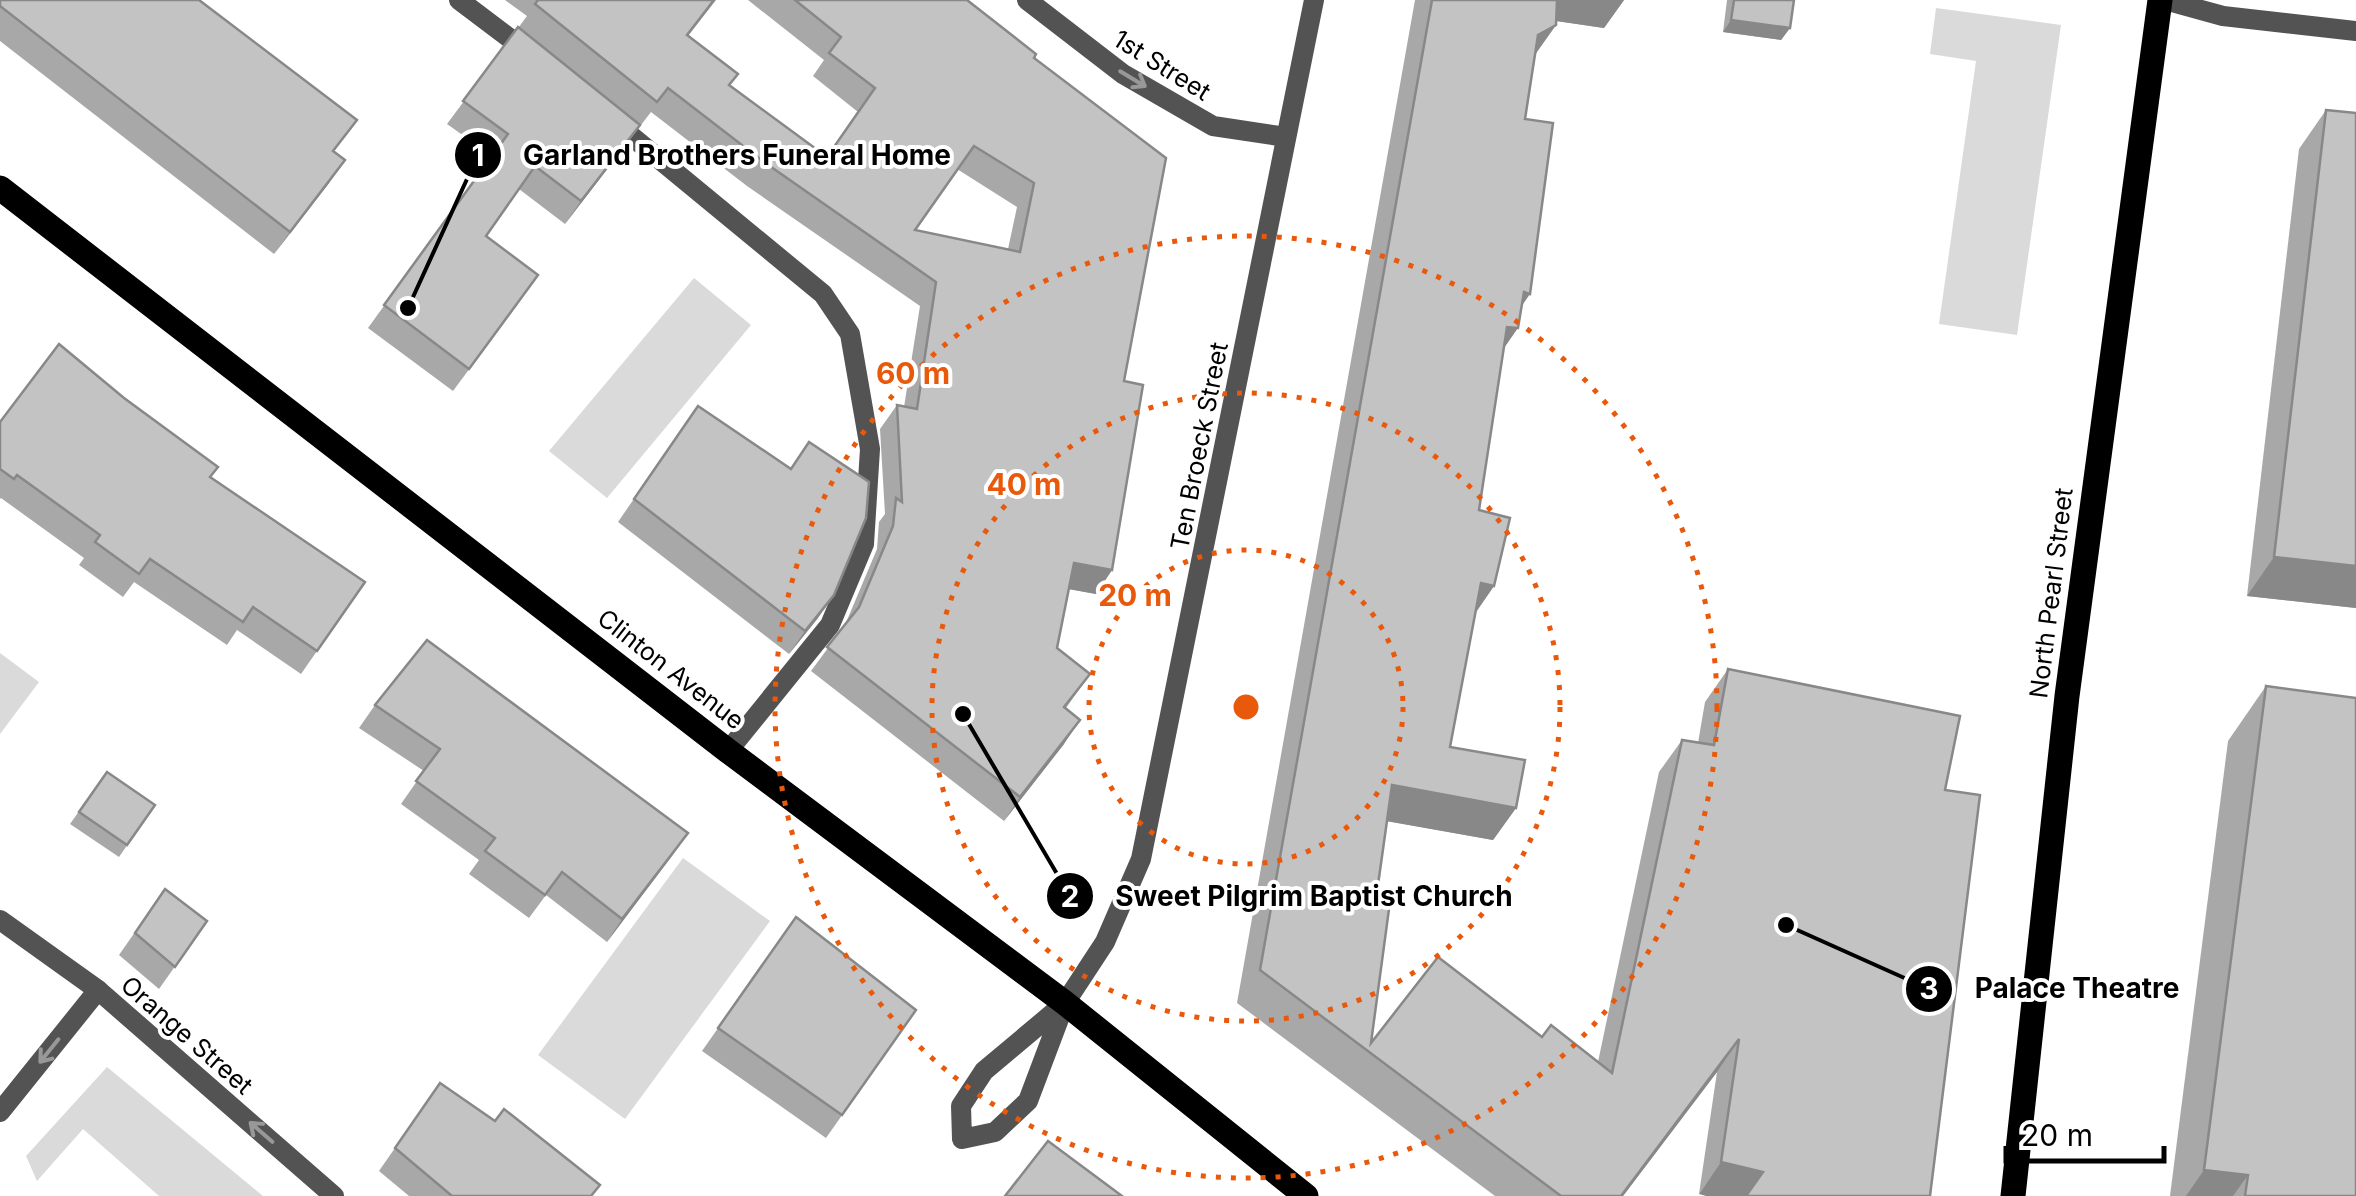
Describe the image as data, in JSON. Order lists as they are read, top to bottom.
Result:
{
  "streets": {
    "main road": ["North Pearl Street", "Clinton Avenue"],
    "street": ["1st Street", "Ten Broeck Street", "Orange Street"]
  },
  "crossings": [
    ["1st Street", "Ten Broeck Street"],
    ["Ten Broeck Street", "Clinton Avenue"]
  ],
  "one_way": ["1st Street", "Orange Street"],
  "places": ["Garland Brothers Funeral Home", "Sweet Pilgrim Baptist Church", "Palace Theatre"],
  "scale_bar": "20 m",
  "rings": ["60 m", "40 m", "20 m"]
}
